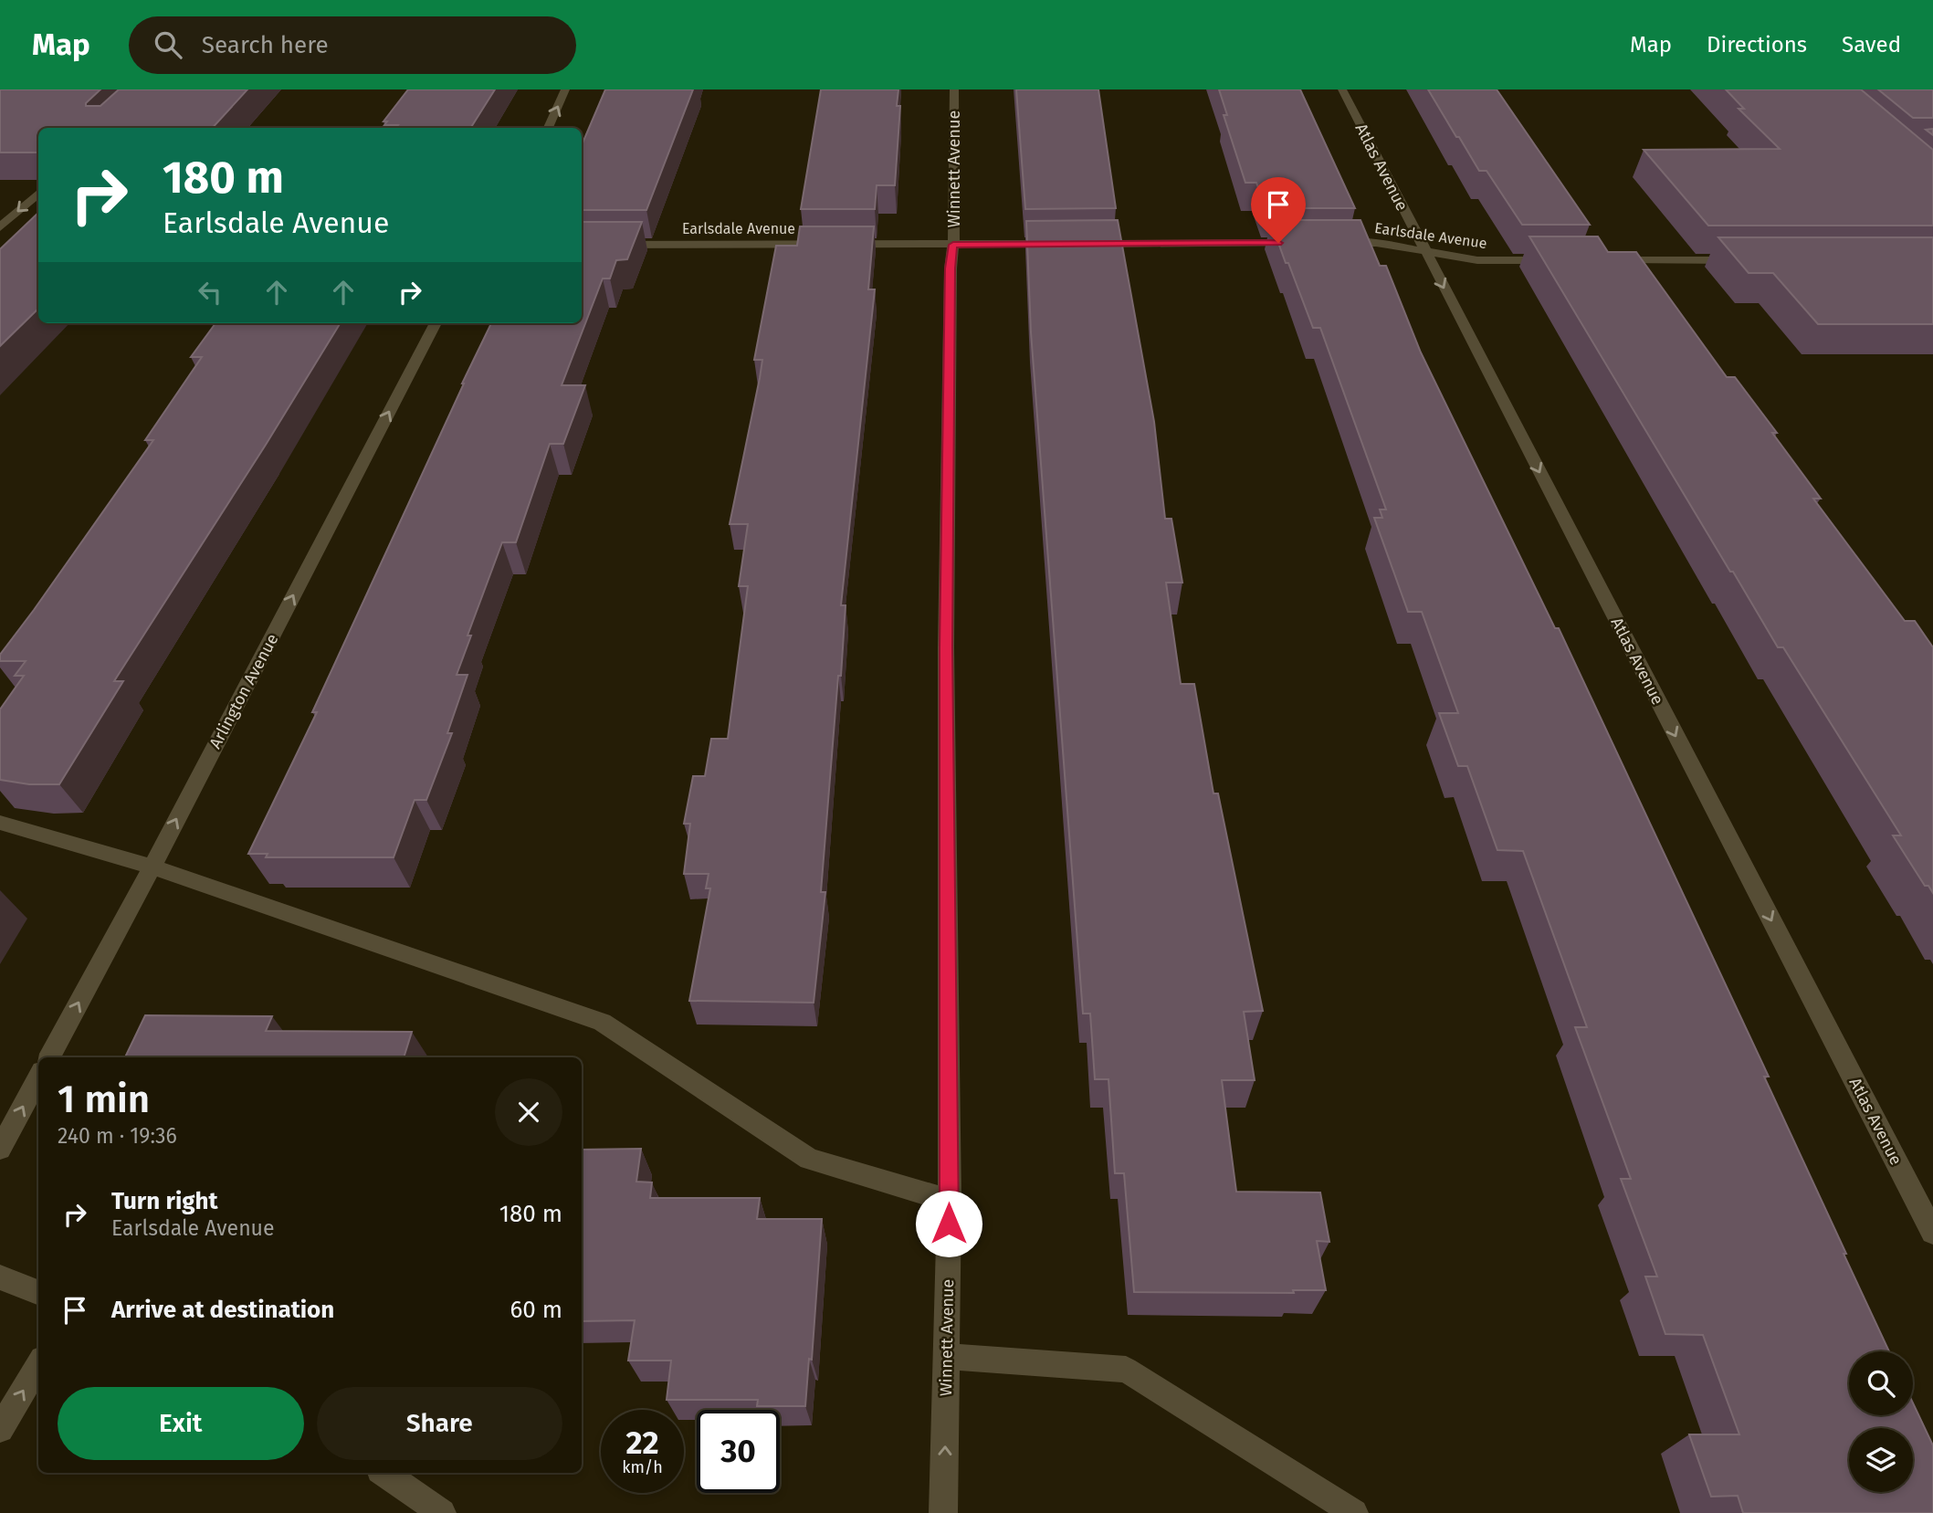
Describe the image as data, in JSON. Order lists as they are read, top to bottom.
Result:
{
  "streets": {
    "street": [
      "Atlas Avenue",
      "Winnett Avenue",
      "Earlsdale Avenue",
      "Arlington Avenue"
    ]
  },
  "crossings": [
    ["Atlas Avenue", "Earlsdale Avenue"],
    ["Winnett Avenue", "Earlsdale Avenue"]
  ],
  "one_way": ["Atlas Avenue", "Arlington Avenue"],
  "page": {
    "header": "Map",
    "search": "Search here",
    "nav": ["Map", "Directions", "Saved"],
    "turn": ["180 m", "Earlsdale Avenue"],
    "heading": ["1 min", "240 m · 19:36"],
    "list": [
      {
        "name": "Turn right",
        "note": "Earlsdale Avenue",
        "value": "180 m"
      },
      {
        "name": "Arrive at destination",
        "value": "60 m"
      }
    ],
    "buttons": ["Exit", "Share"],
    "speed": "22 km/h",
    "limit": "30"
  }
}
